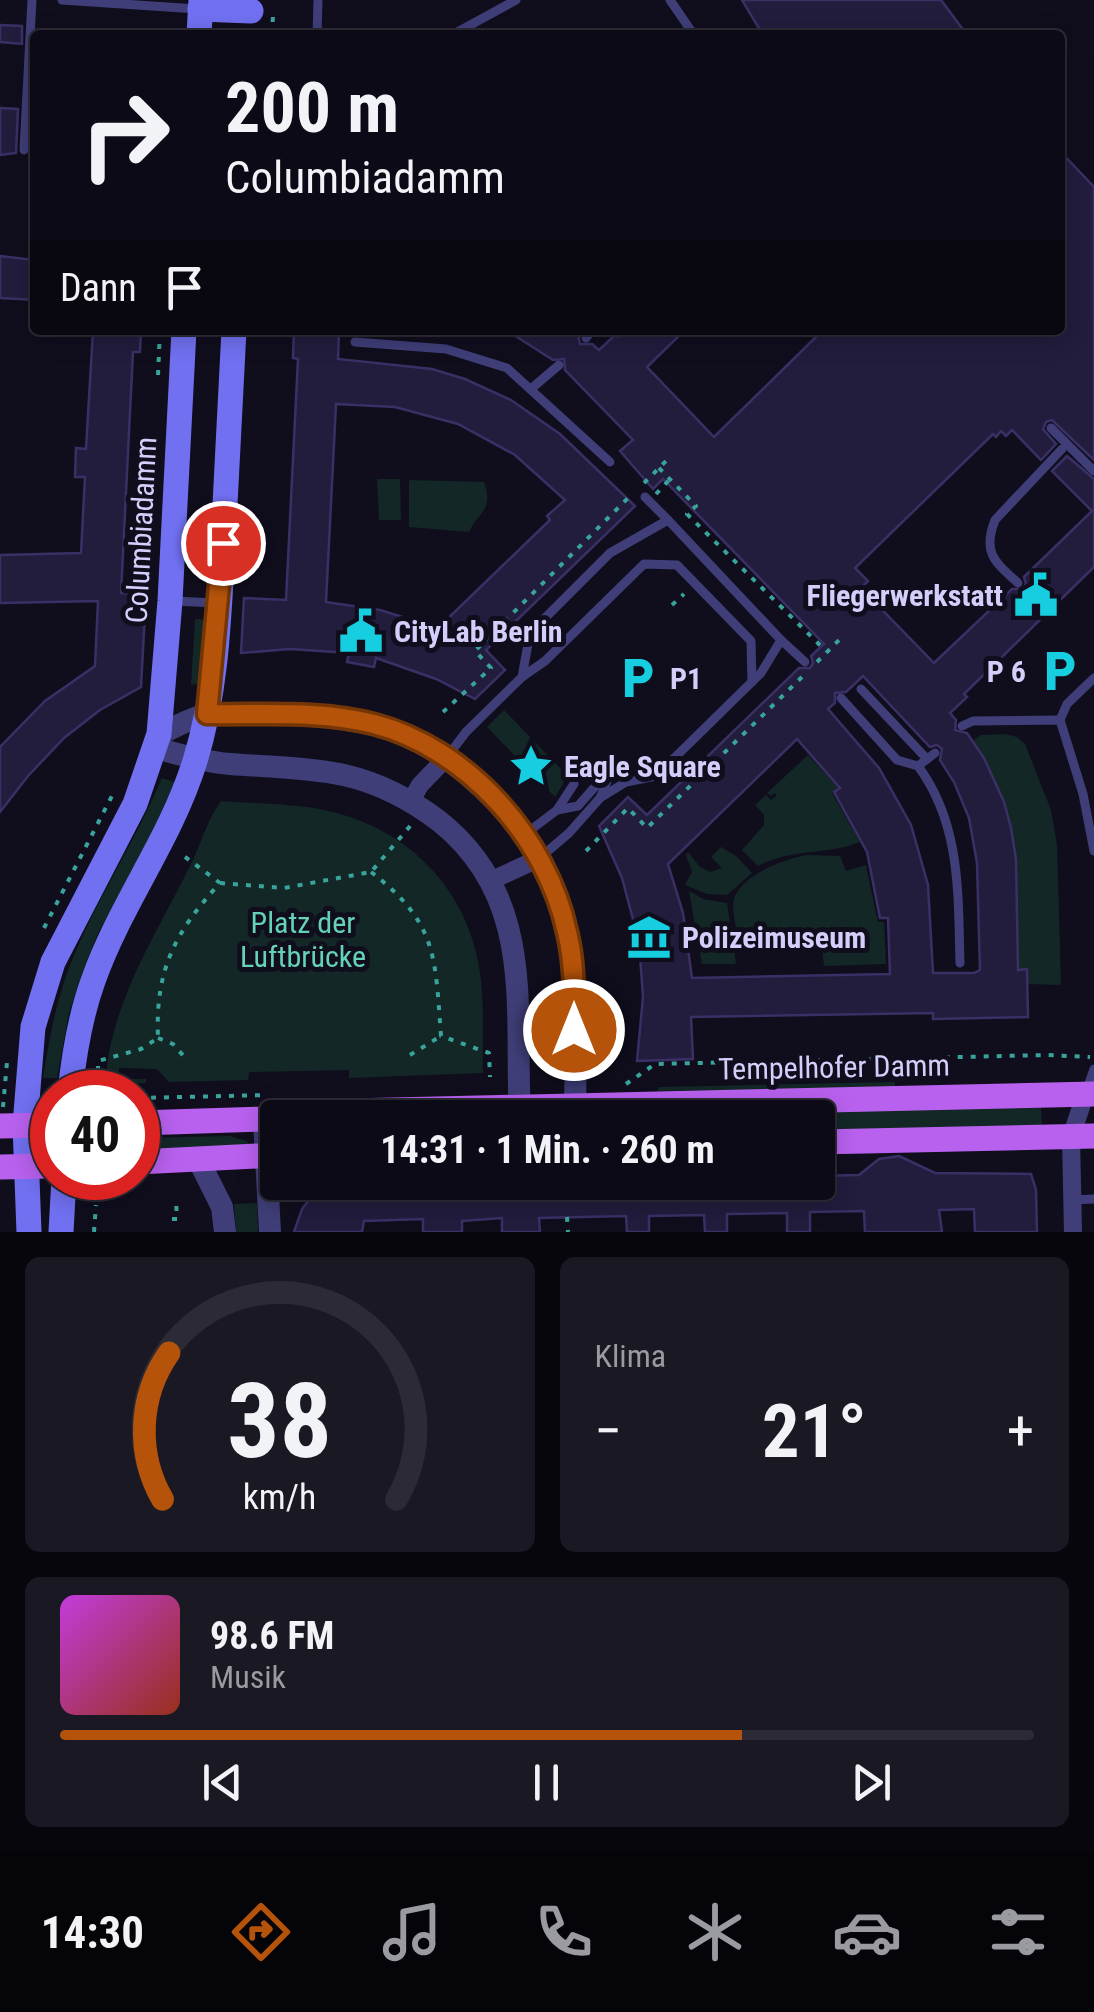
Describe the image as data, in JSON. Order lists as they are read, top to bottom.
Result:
{
  "streets": {
    "main road": ["Columbiadamm", "Tempelhofer Damm"]
  },
  "parks": ["Platz der Luftbrücke"],
  "places": {
    "public building": ["Fliegerwerkstatt", "CityLab Berlin"],
    "parking": ["P 6", "P1"],
    "place": ["Eagle Square"],
    "museum": ["Polizeimuseum"]
  },
  "page": {
    "turn": ["200 m", "Columbiadamm"],
    "then": "Dann",
    "limit": "40",
    "trip": "14:31 · 1 Min. · 260 m",
    "tile": "Klima",
    "heat": ["−", "21°", "+"],
    "song": ["98.6 FM", "Musik"],
    "tabs": "14:30",
    "gauge": ["38", "km/h"]
  }
}
